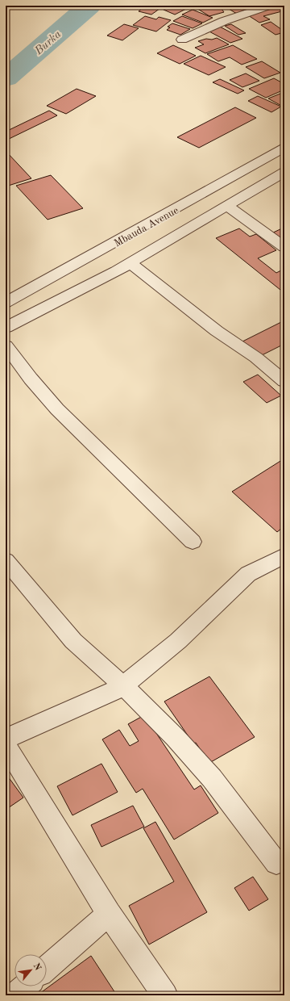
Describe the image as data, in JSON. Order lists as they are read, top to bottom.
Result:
{
  "streets": {
    "street": ["Mbauda Avenue"]
  },
  "water": ["Burka"],
  "north": "top right"
}
